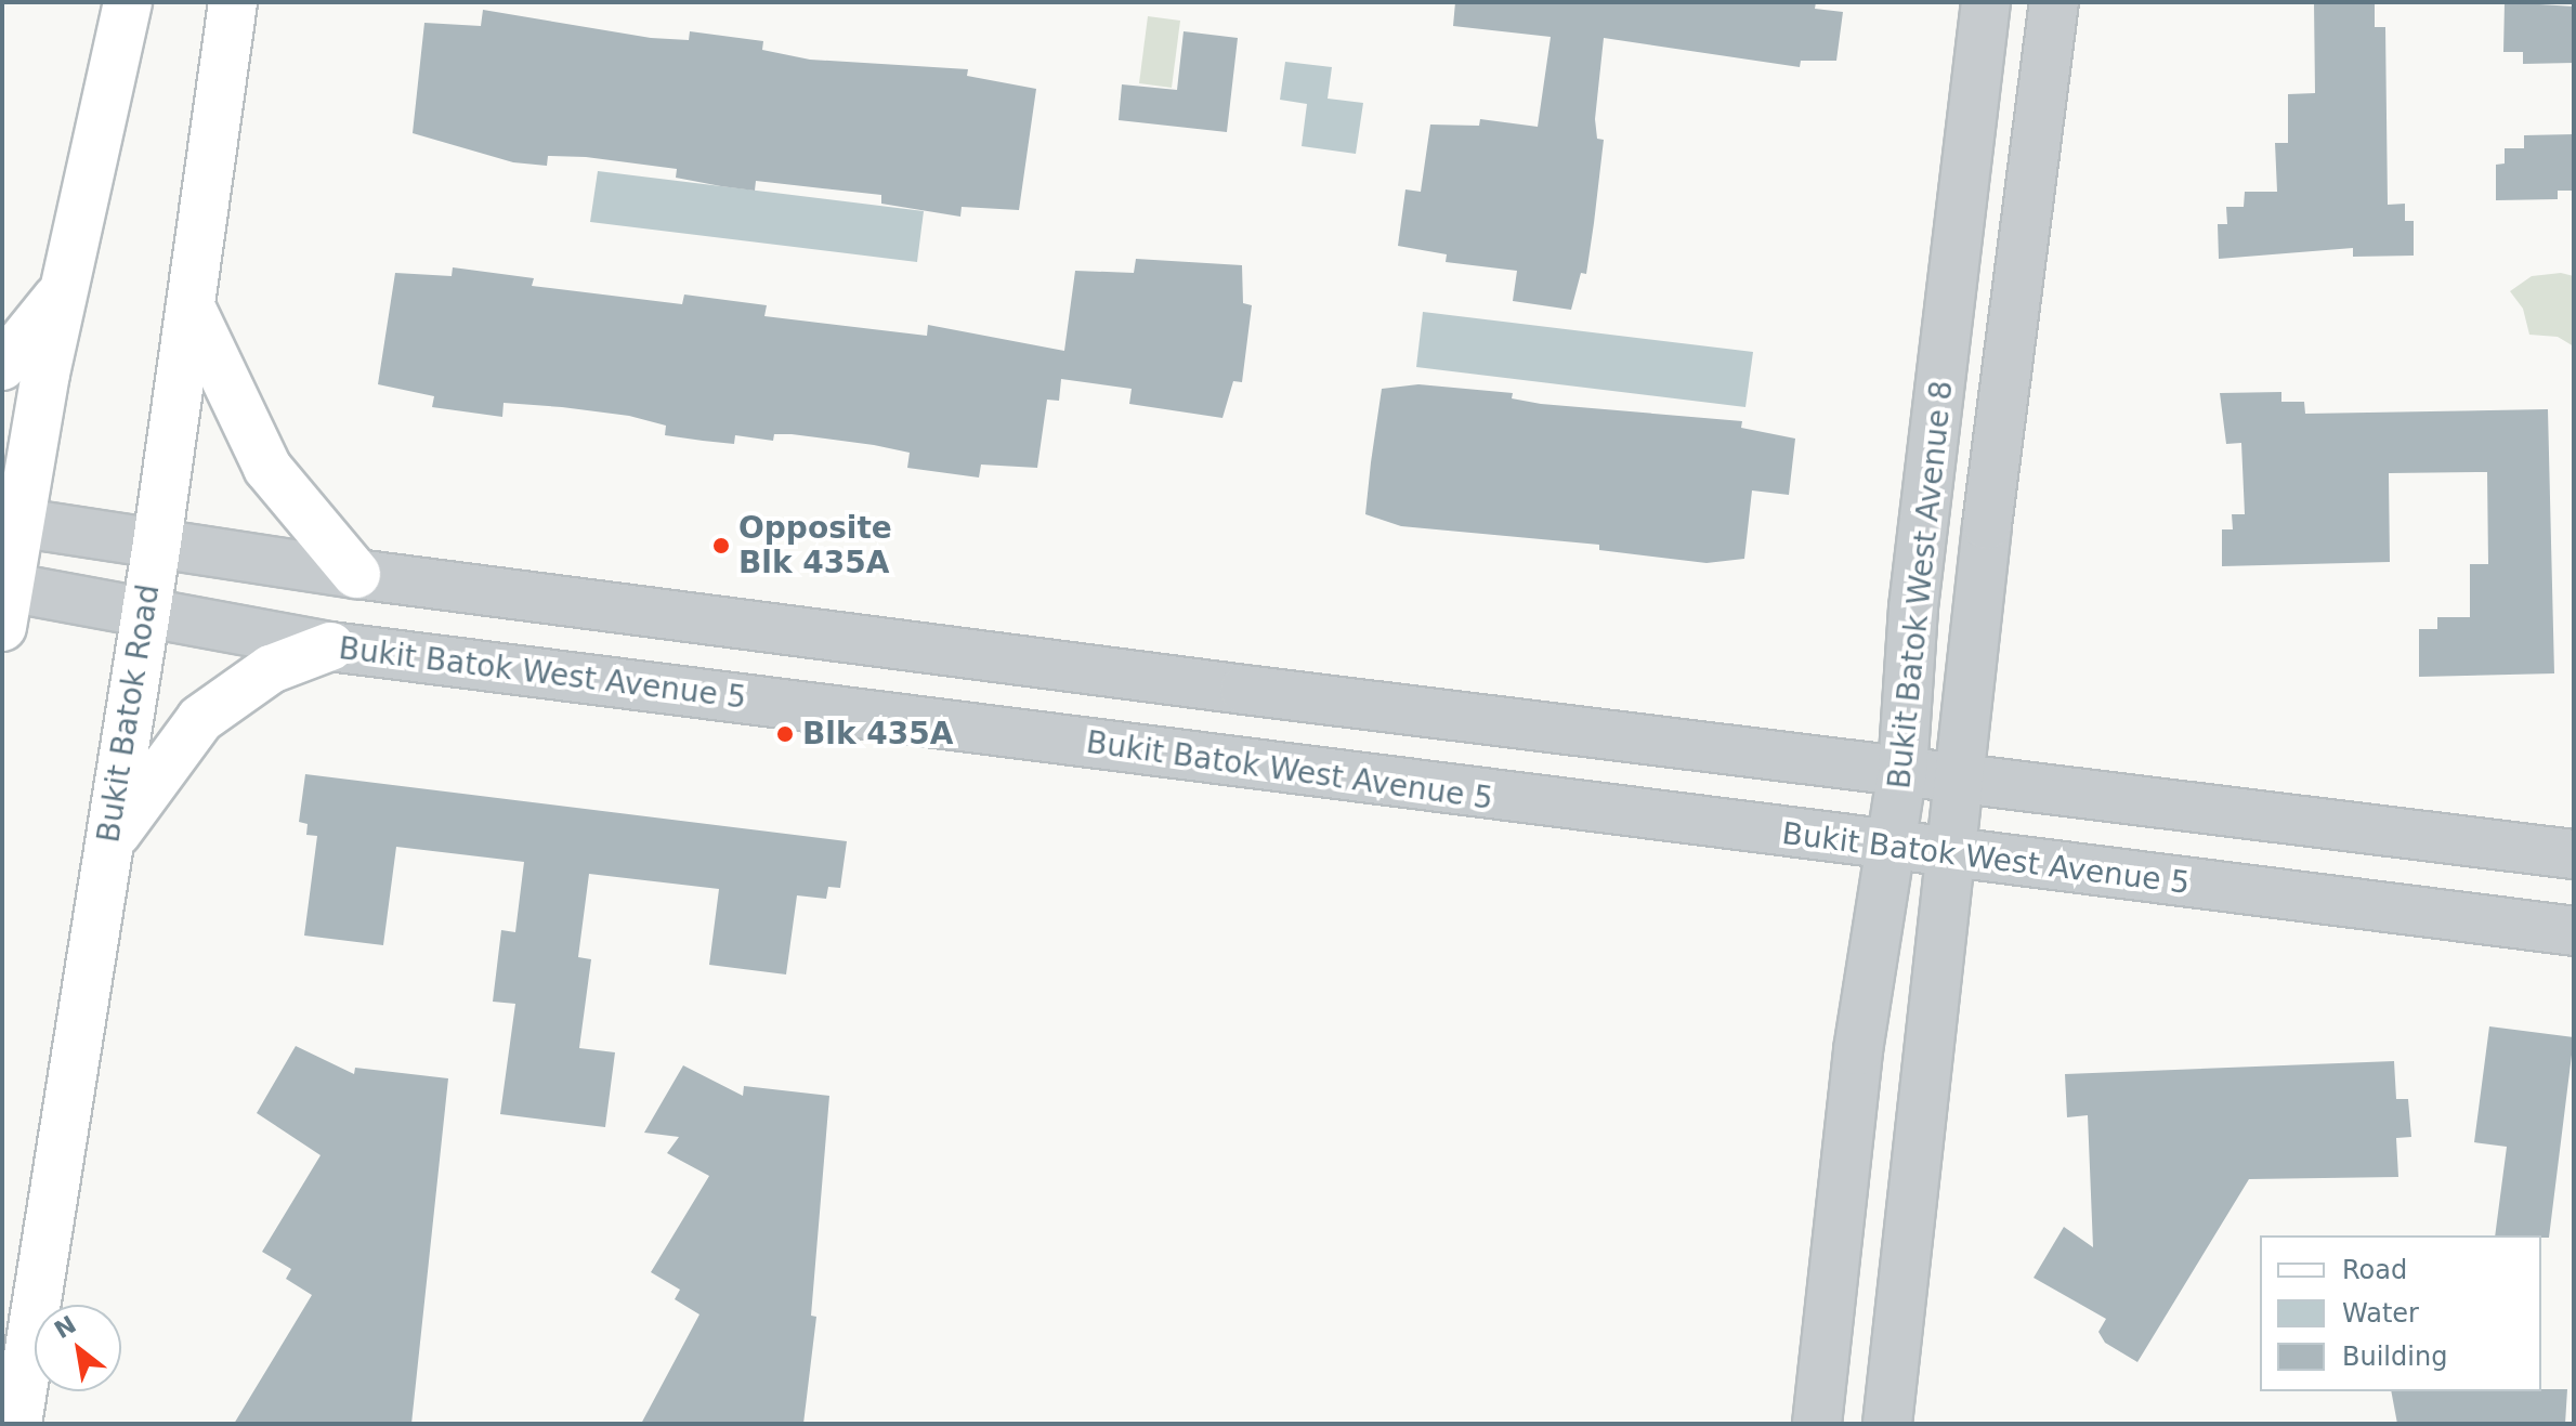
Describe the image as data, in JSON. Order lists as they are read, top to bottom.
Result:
{
  "streets": {
    "main road": ["Bukit Batok Road"],
    "street": ["Bukit Batok West Avenue 8", "Bukit Batok West Avenue 5"]
  },
  "crossings": [
    ["Bukit Batok West Avenue 8", "Bukit Batok West Avenue 5"],
    ["Bukit Batok West Avenue 5", "Bukit Batok Road"]
  ],
  "places": ["Opposite Blk 435A", "Blk 435A"],
  "legend": ["Road", "Water", "Building"],
  "north": "top left"
}
